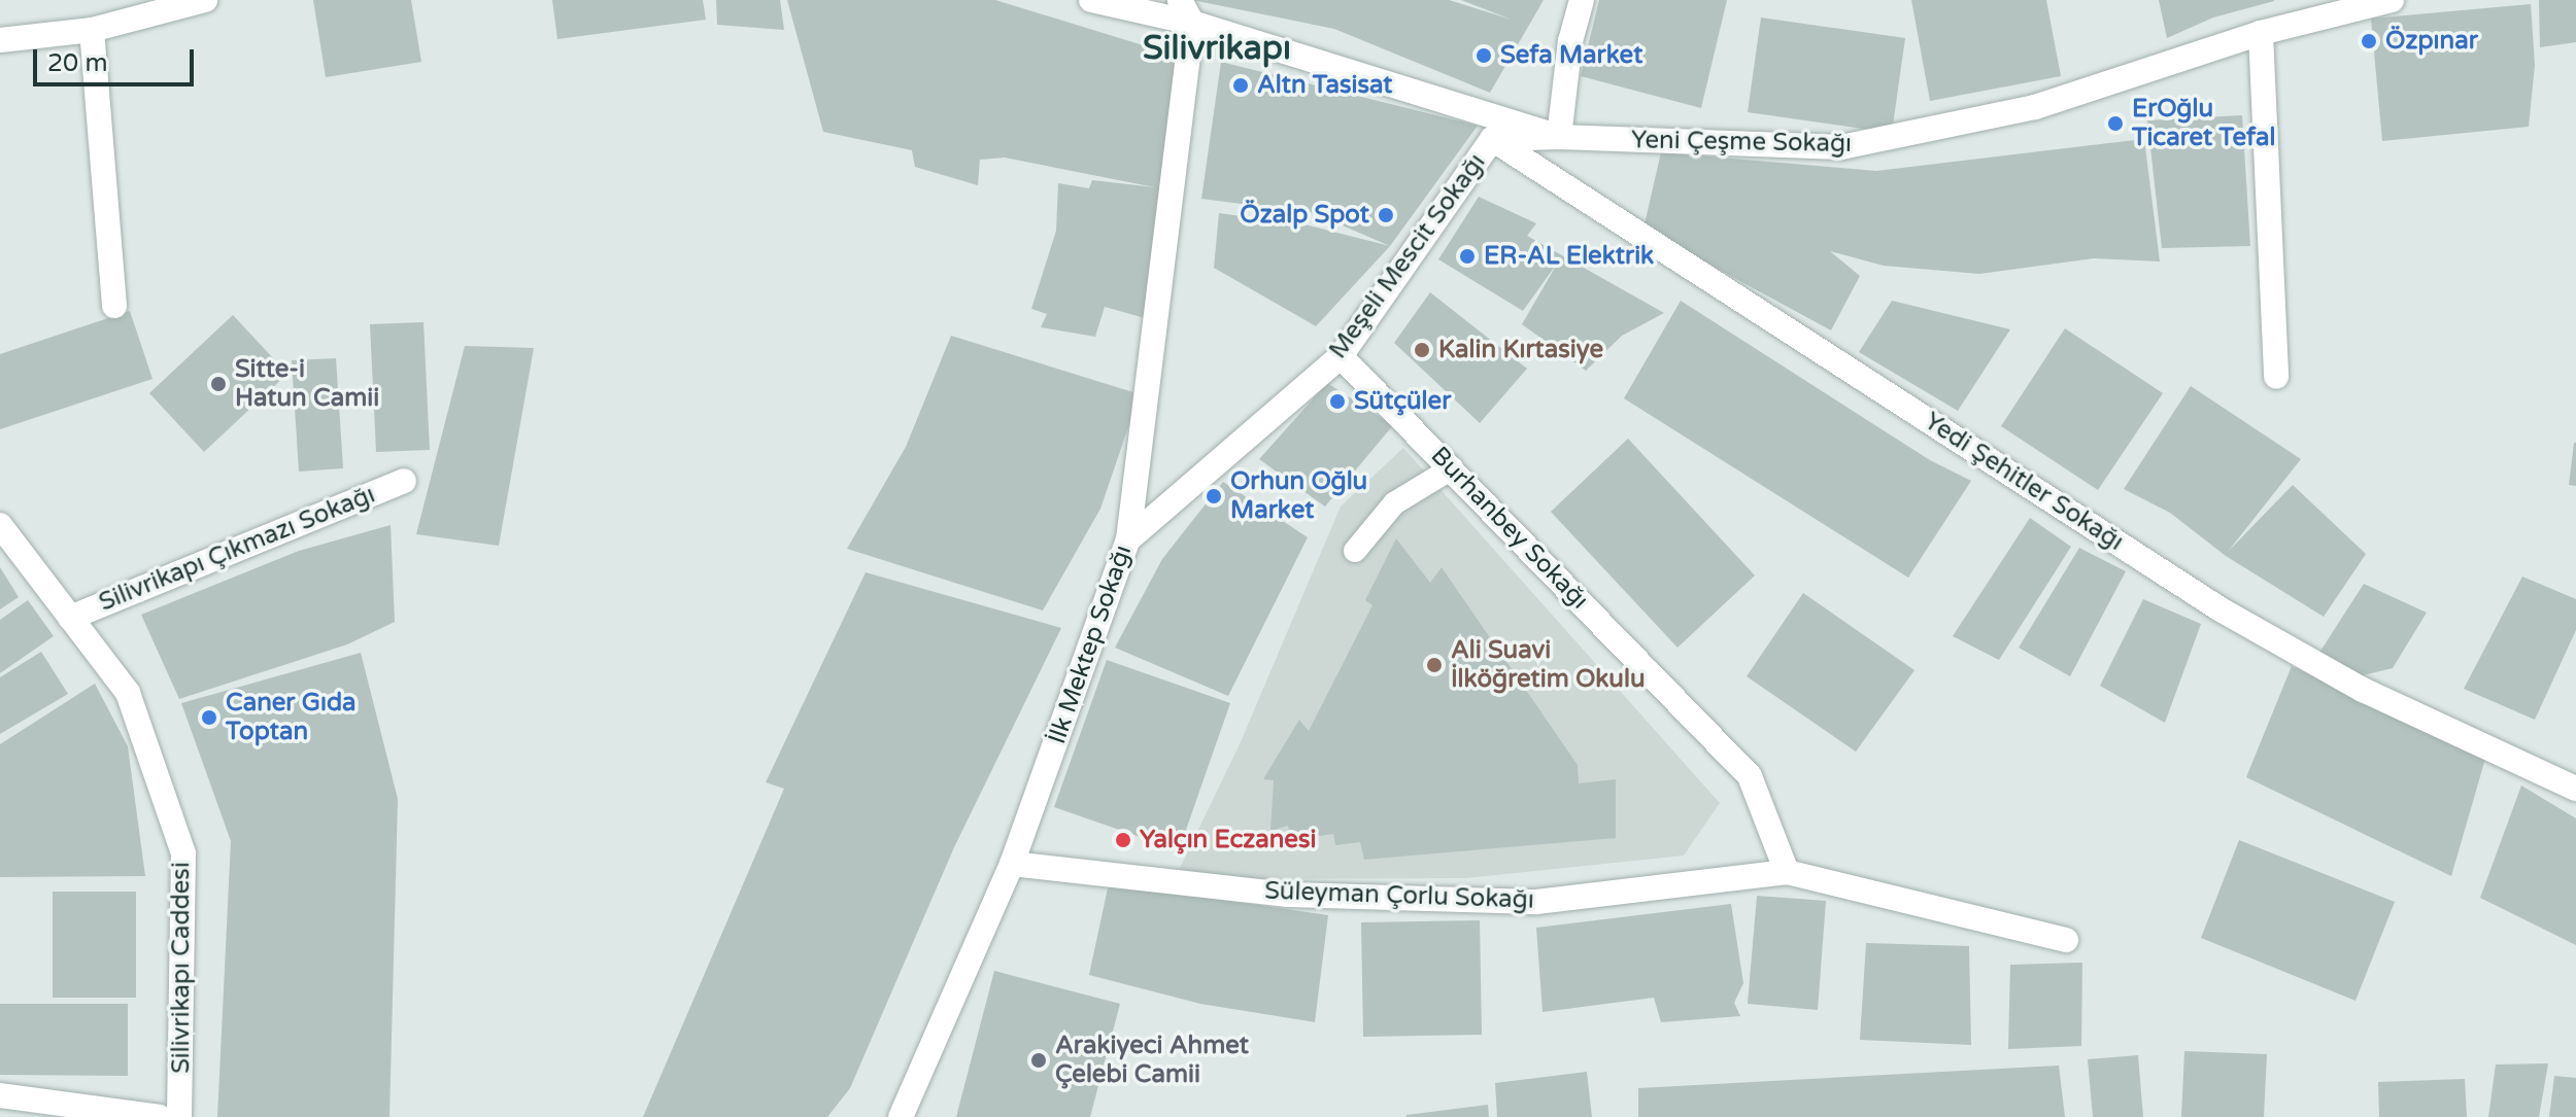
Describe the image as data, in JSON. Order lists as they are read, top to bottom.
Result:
{
  "streets": {
    "street": [
      "Yeni Çeşme Sokağı",
      "Meşeli Mescit Sokağı",
      "Yedi Şehitler Sokağı",
      "Burhanbey Sokağı",
      "Silivrikapı Çıkmazı Sokağı",
      "İlk Mektep Sokağı",
      "Süleyman Çorlu Sokağı",
      "Silivrikapı Caddesi"
    ]
  },
  "crossings": [
    ["Yeni Çeşme Sokağı", "Meşeli Mescit Sokağı"],
    ["Yeni Çeşme Sokağı", "İlk Mektep Sokağı"],
    ["Meşeli Mescit Sokağı", "Yedi Şehitler Sokağı"],
    ["Meşeli Mescit Sokağı", "Burhanbey Sokağı"],
    ["Meşeli Mescit Sokağı", "İlk Mektep Sokağı"],
    ["Burhanbey Sokağı", "Süleyman Çorlu Sokağı"],
    ["Silivrikapı Çıkmazı Sokağı", "Silivrikapı Caddesi"],
    ["İlk Mektep Sokağı", "Süleyman Çorlu Sokağı"]
  ],
  "districts": ["Silivrikapı"],
  "places": [
    "Özpınar",
    "Sefa Market",
    "Altn Tasisat",
    "ErOğlu Ticaret Tefal",
    "Özalp Spot",
    "ER-AL Elektrik",
    "Kalin Kırtasiye",
    "Sitte-i Hatun Camii",
    "Sütçüler",
    "Orhun Oğlu Market",
    "Ali Suavi İlköğretim Okulu",
    "Caner Gıda Toptan",
    "Yalçın Eczanesi",
    "Arakiyeci Ahmet Çelebi Camii"
  ],
  "scale_bar": "20 m"
}
